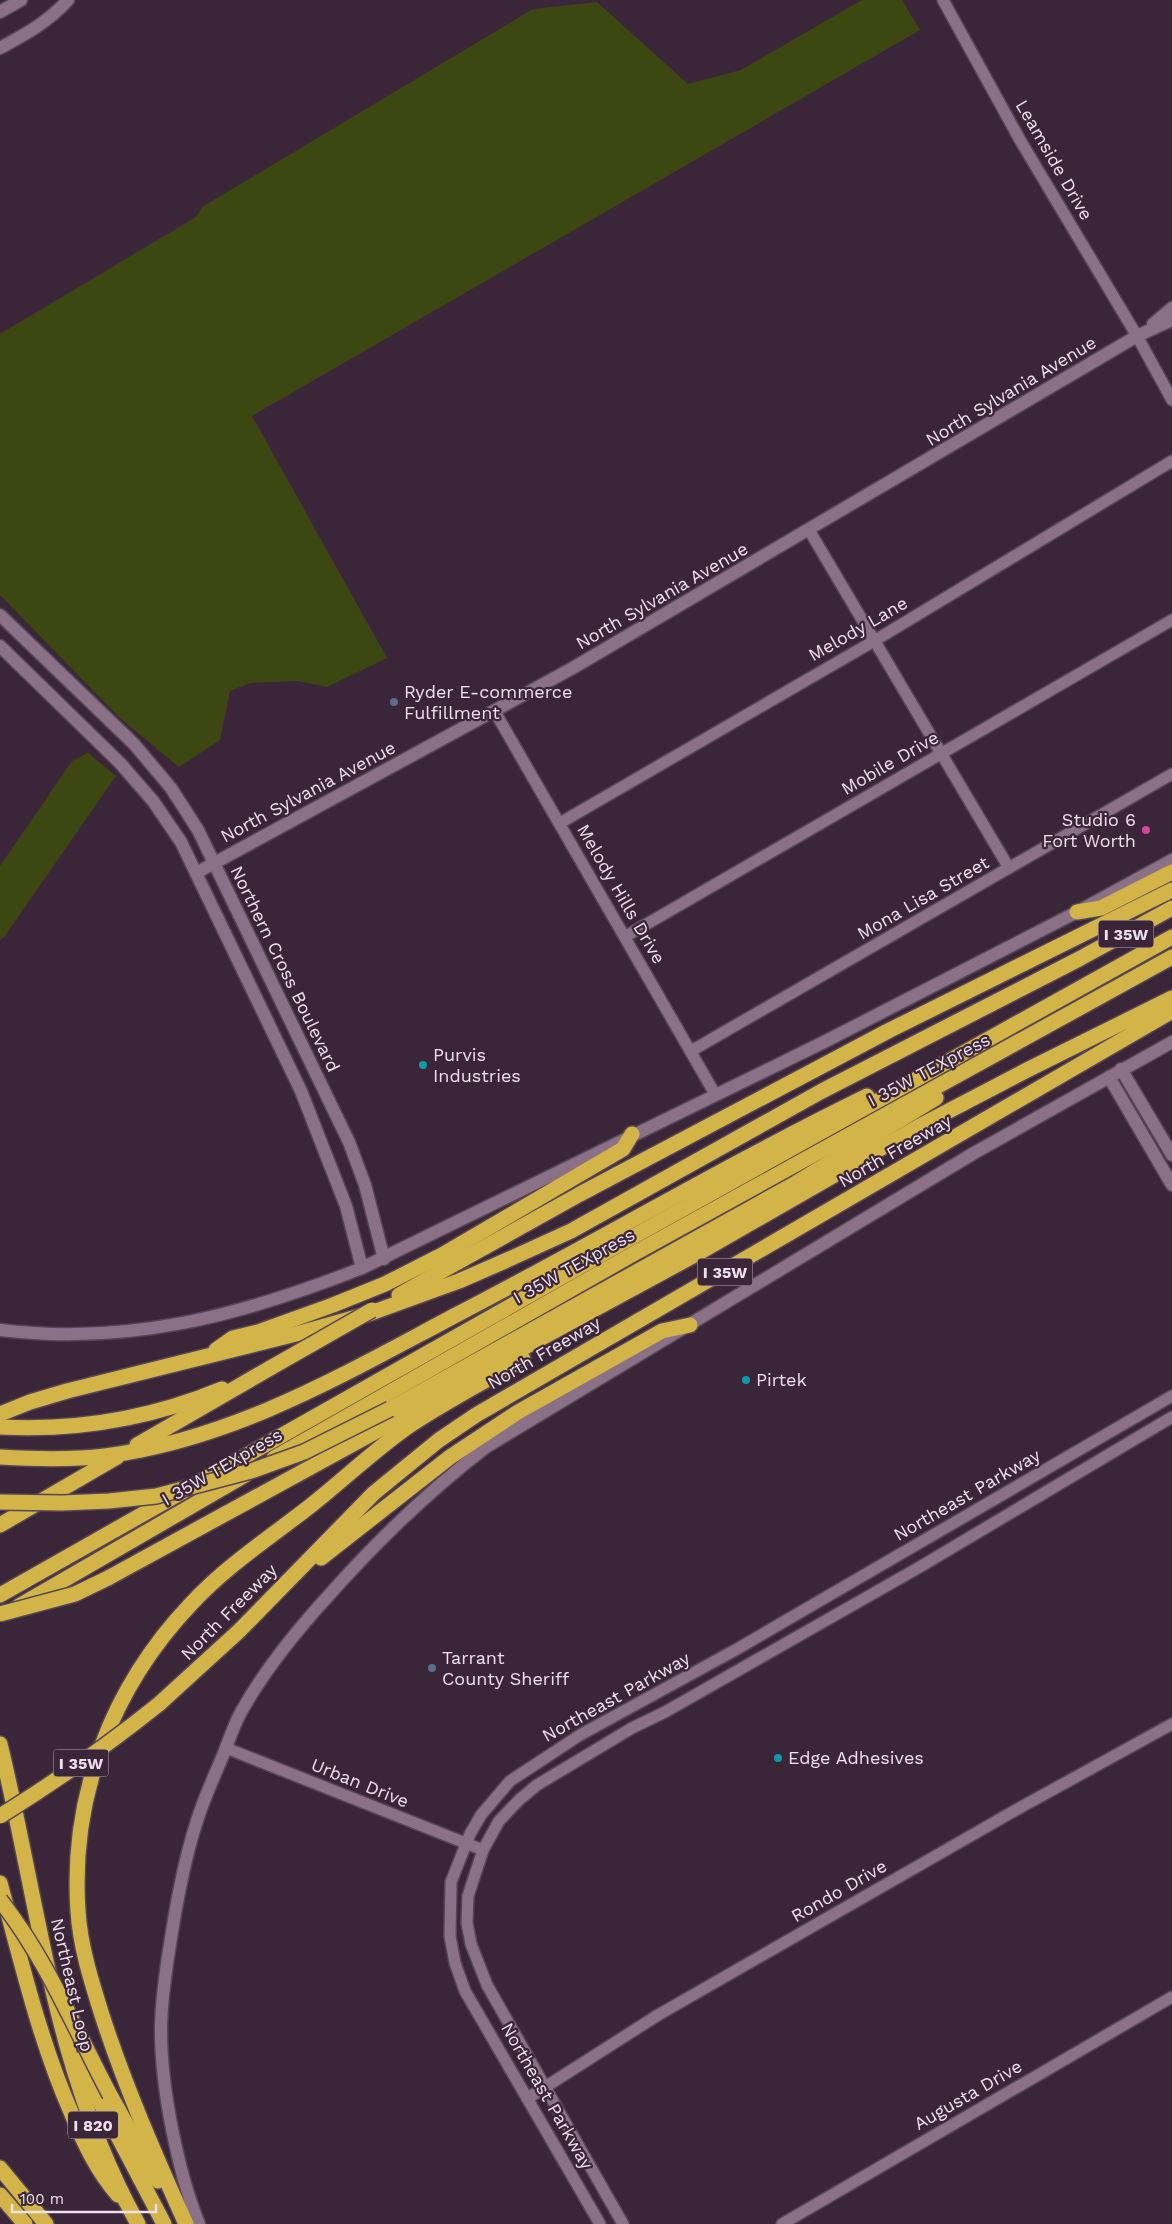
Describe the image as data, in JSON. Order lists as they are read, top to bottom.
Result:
{
  "streets": {
    "highway": [
      "I 35W",
      "I 35W TEXpress",
      "North Freeway",
      "Northeast Loop",
      "I 820"
    ],
    "main road": ["North Sylvania Avenue", "Northern Cross Boulevard"],
    "street": [
      "Leamside Drive",
      "Melody Lane",
      "Mobile Drive",
      "Melody Hills Drive",
      "Mona Lisa Street",
      "Northeast Parkway",
      "Urban Drive",
      "Rondo Drive",
      "Augusta Drive"
    ]
  },
  "crossings": [
    ["Leamside Drive", "North Sylvania Avenue"],
    ["North Sylvania Avenue", "Melody Hills Drive"],
    ["North Sylvania Avenue", "Northern Cross Boulevard"],
    ["Melody Lane", "Melody Hills Drive"],
    ["Mobile Drive", "Melody Hills Drive"],
    ["Melody Hills Drive", "Mona Lisa Street"],
    ["Northeast Parkway", "Urban Drive"],
    ["Northeast Parkway", "Rondo Drive"]
  ],
  "places": [
    "Ryder E-commerce Fulfillment",
    "Studio 6 Fort Worth",
    "Purvis Industries",
    "Pirtek",
    "Tarrant County Sheriff",
    "Edge Adhesives"
  ],
  "scale_bar": "100 m"
}
